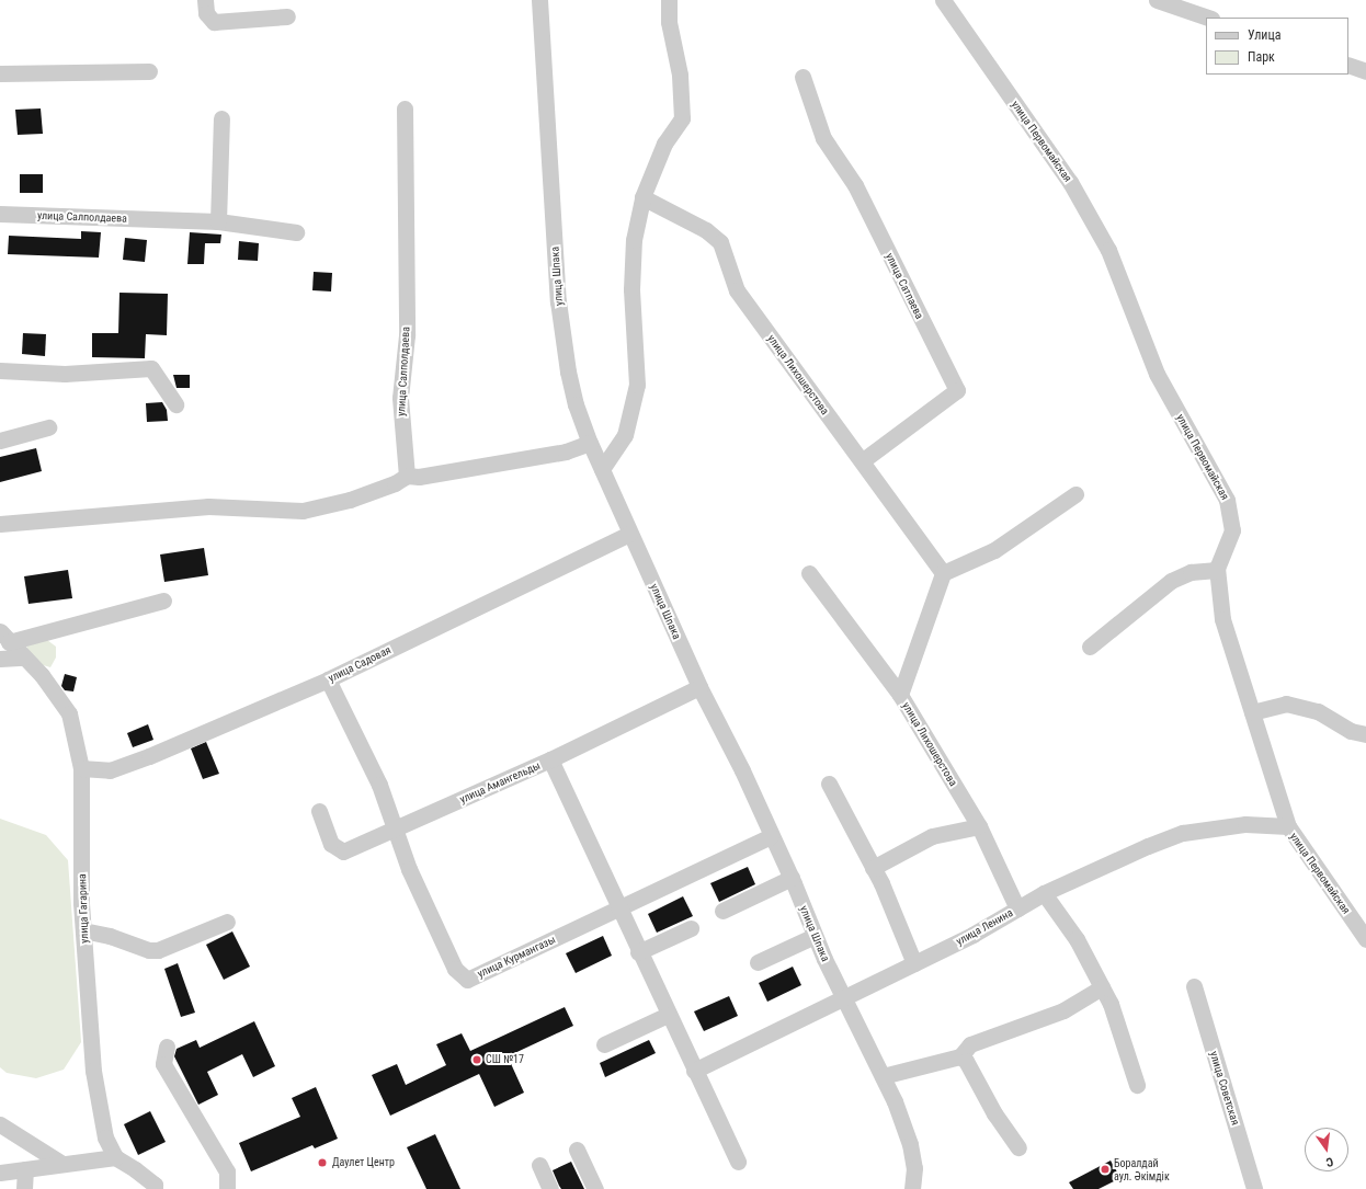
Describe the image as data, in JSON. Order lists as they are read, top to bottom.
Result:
{
  "streets": {
    "street": [
      "улица Первомайская",
      "улица Салполдаева",
      "улица Шпака",
      "улица Сатпаева",
      "улица Лихошерстова",
      "улица Садовая",
      "улица Амангельды",
      "улица Гагарина",
      "улица Ленина",
      "улица Курмангазы",
      "улица Советская"
    ]
  },
  "crossings": [
    ["улица Первомайская", "улица Ленина"],
    ["улица Шпака", "улица Садовая"],
    ["улица Шпака", "улица Амангельды"],
    ["улица Шпака", "улица Ленина"],
    ["улица Шпака", "улица Курмангазы"],
    ["улица Сатпаева", "улица Лихошерстова"],
    ["улица Лихошерстова", "улица Ленина"],
    ["улица Садовая", "улица Гагарина"],
    ["улица Садовая", "улица Курмангазы"],
    ["улица Амангельды", "улица Курмангазы"]
  ],
  "places": ["СШ №17", "Даулет Центр", "Боралдай аул. Әкімдік"],
  "legend": ["Улица", "Парк"],
  "north": "bottom"
}
